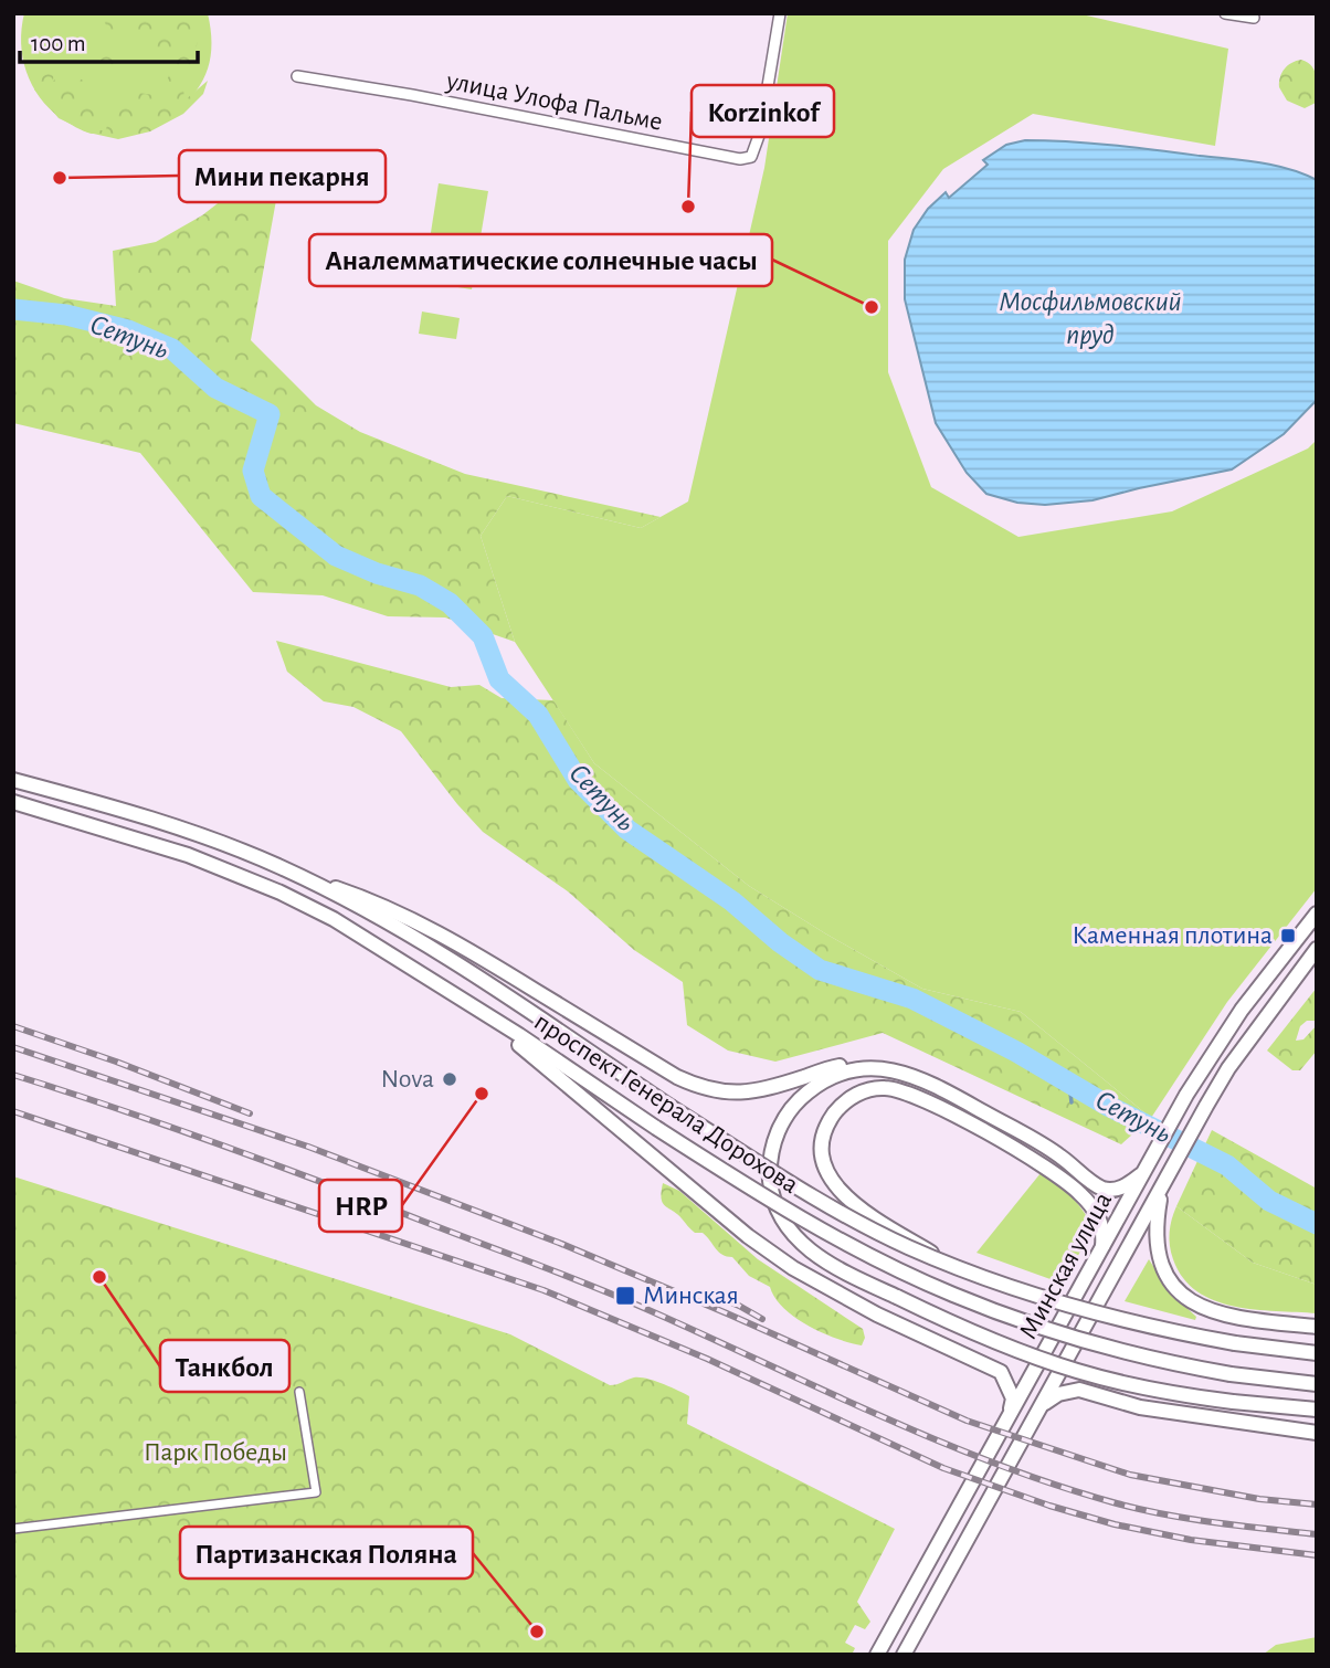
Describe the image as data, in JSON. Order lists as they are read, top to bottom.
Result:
{
  "streets": {
    "main road": ["проспект Генерала Дорохова", "Минская улица"],
    "street": ["улица Улофа Пальме"]
  },
  "water": ["Мосфильмовский пруд", "Сетунь"],
  "parks": ["Парк Победы"],
  "places": {
    "other": [
      "Мини пекарня",
      "Korzinkof",
      "Аналемматические солнечные часы",
      "Nova",
      "HRP",
      "Танкбол",
      "Партизанская Поляна"
    ],
    "transit": ["Каменная плотина", "Минская"]
  },
  "scale_bar": "100 m"
}
